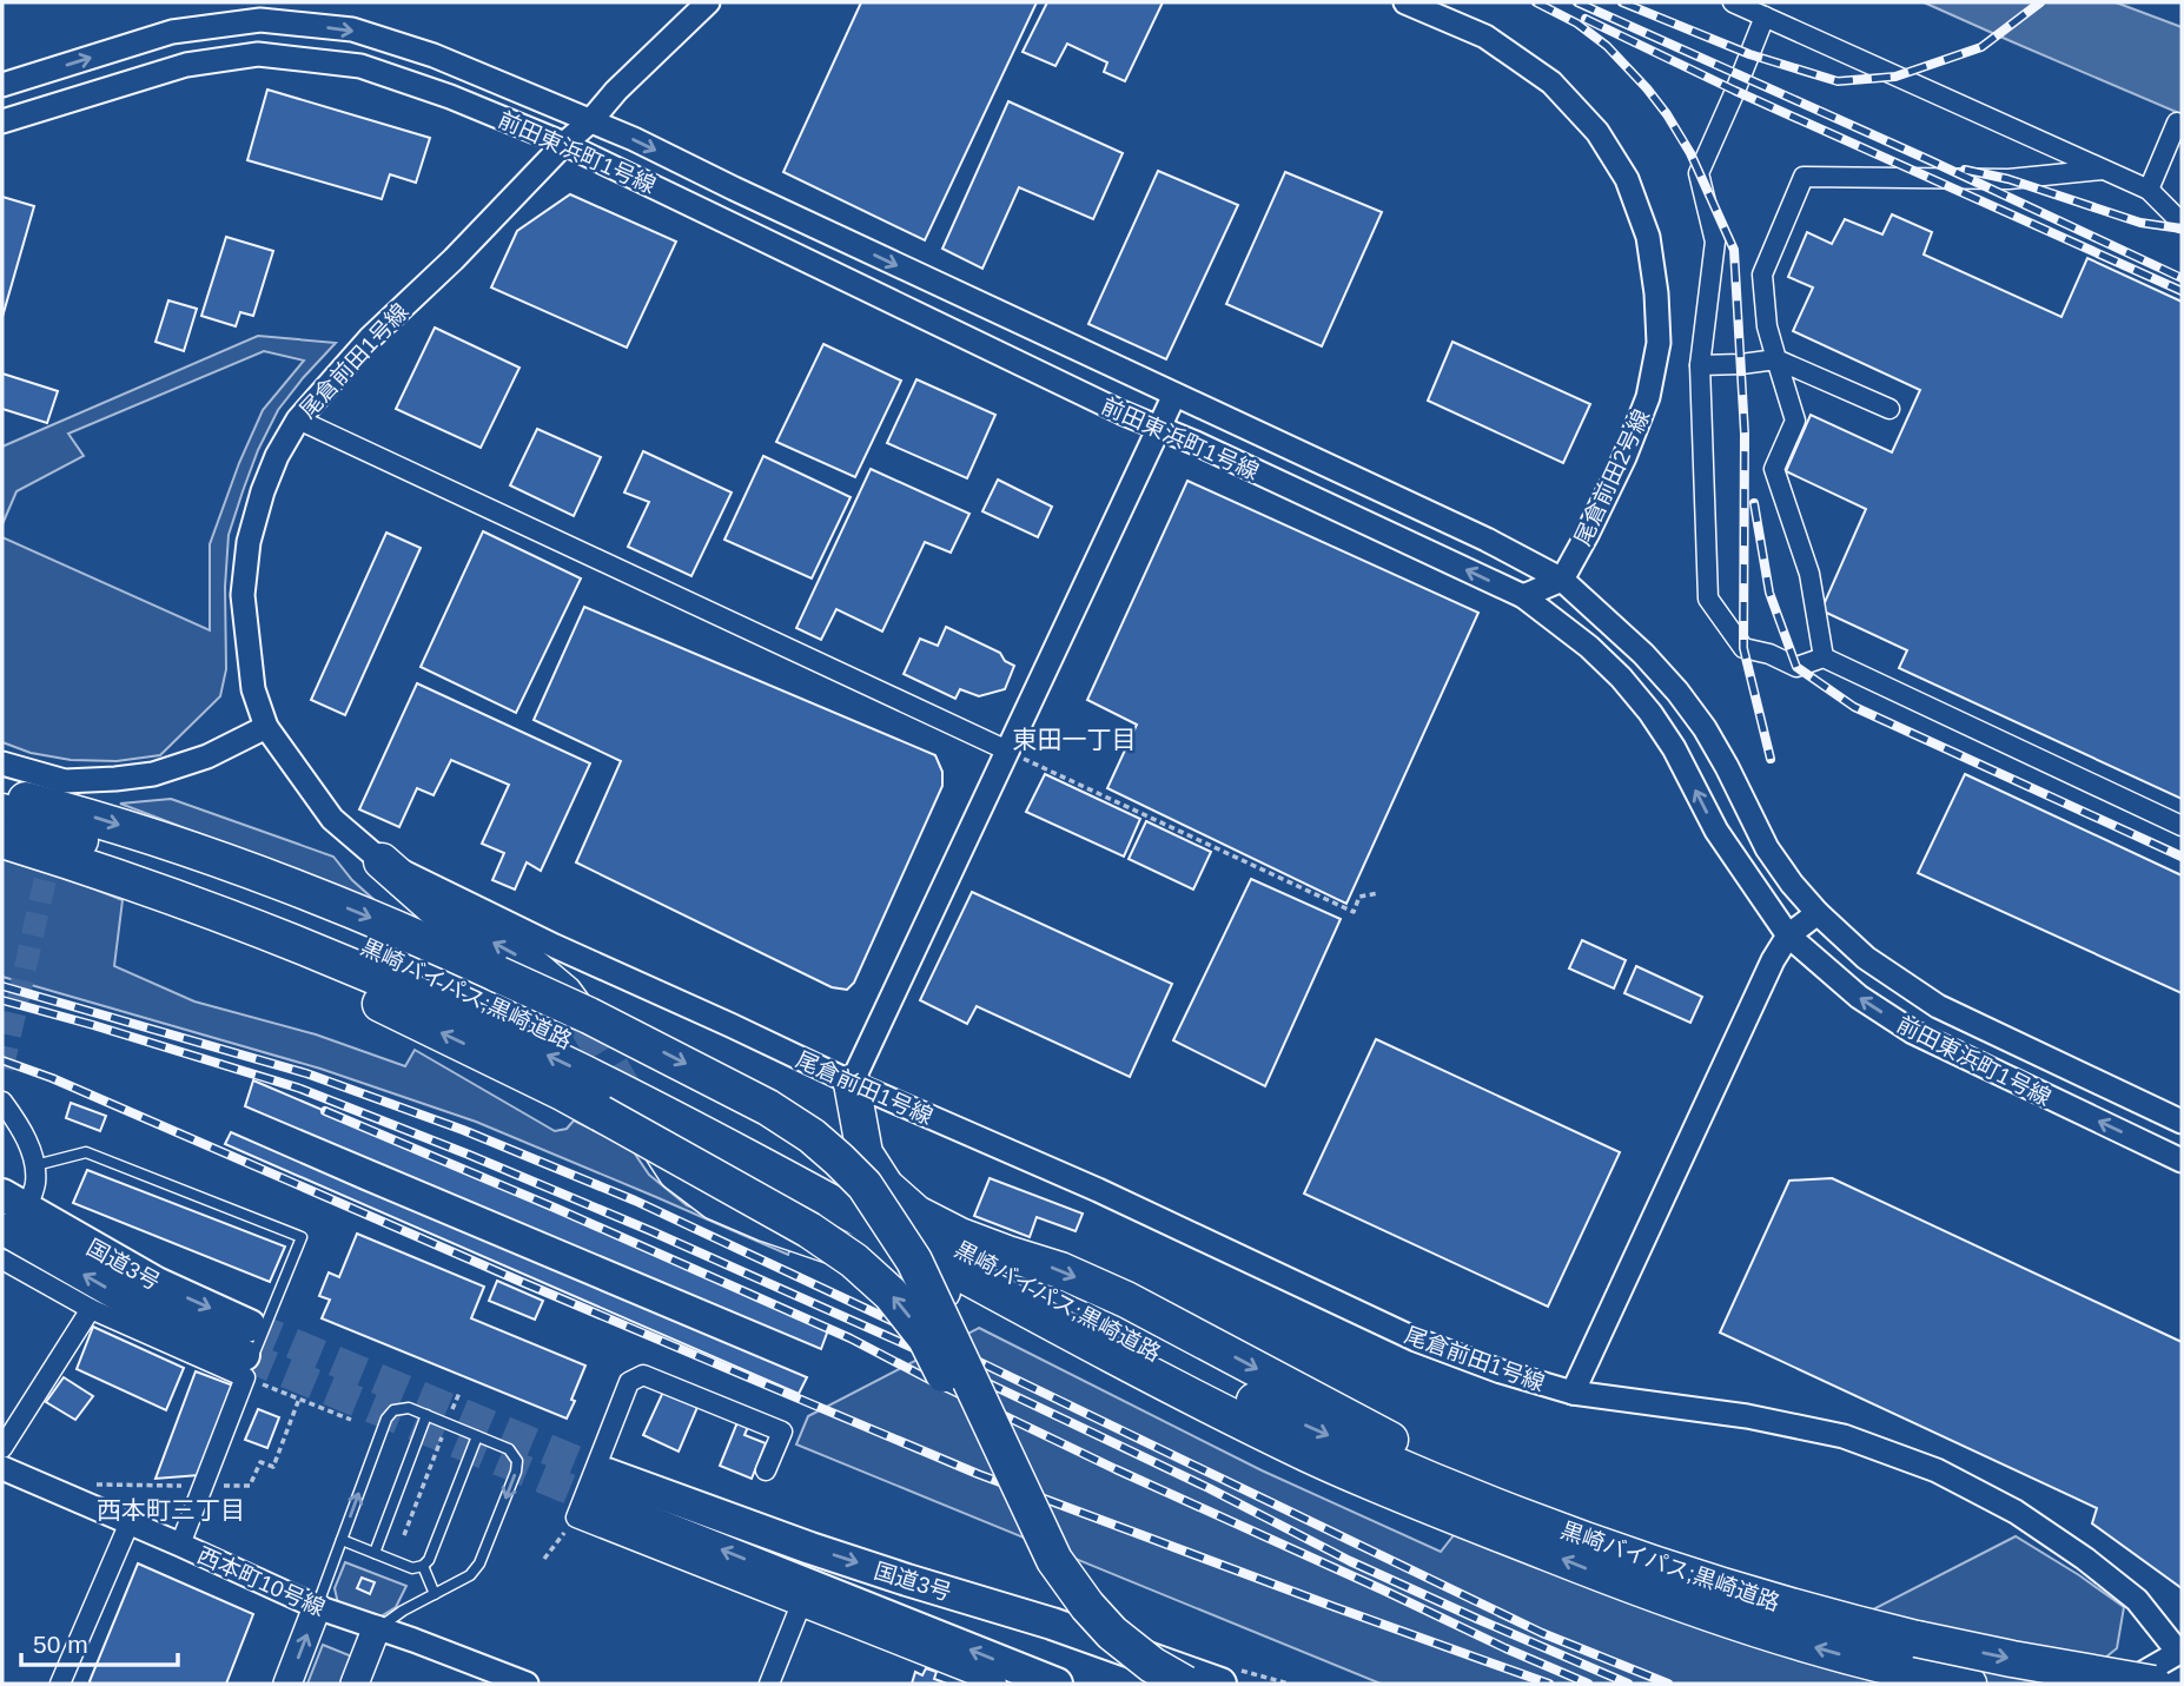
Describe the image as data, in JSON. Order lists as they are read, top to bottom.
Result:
{
  "streets": {
    "highway": ["黒崎バイパス;黒崎道路", "国道3号"],
    "street": [
      "前田東浜町1号線",
      "尾倉前田1号線",
      "尾倉前田2号線",
      "西本町10号線"
    ]
  },
  "crossings": [
    ["前田東浜町1号線", "尾倉前田1号線"],
    ["前田東浜町1号線", "尾倉前田2号線"]
  ],
  "districts": ["東田一丁目", "西本町三丁目"],
  "scale_bar": "50 m"
}
